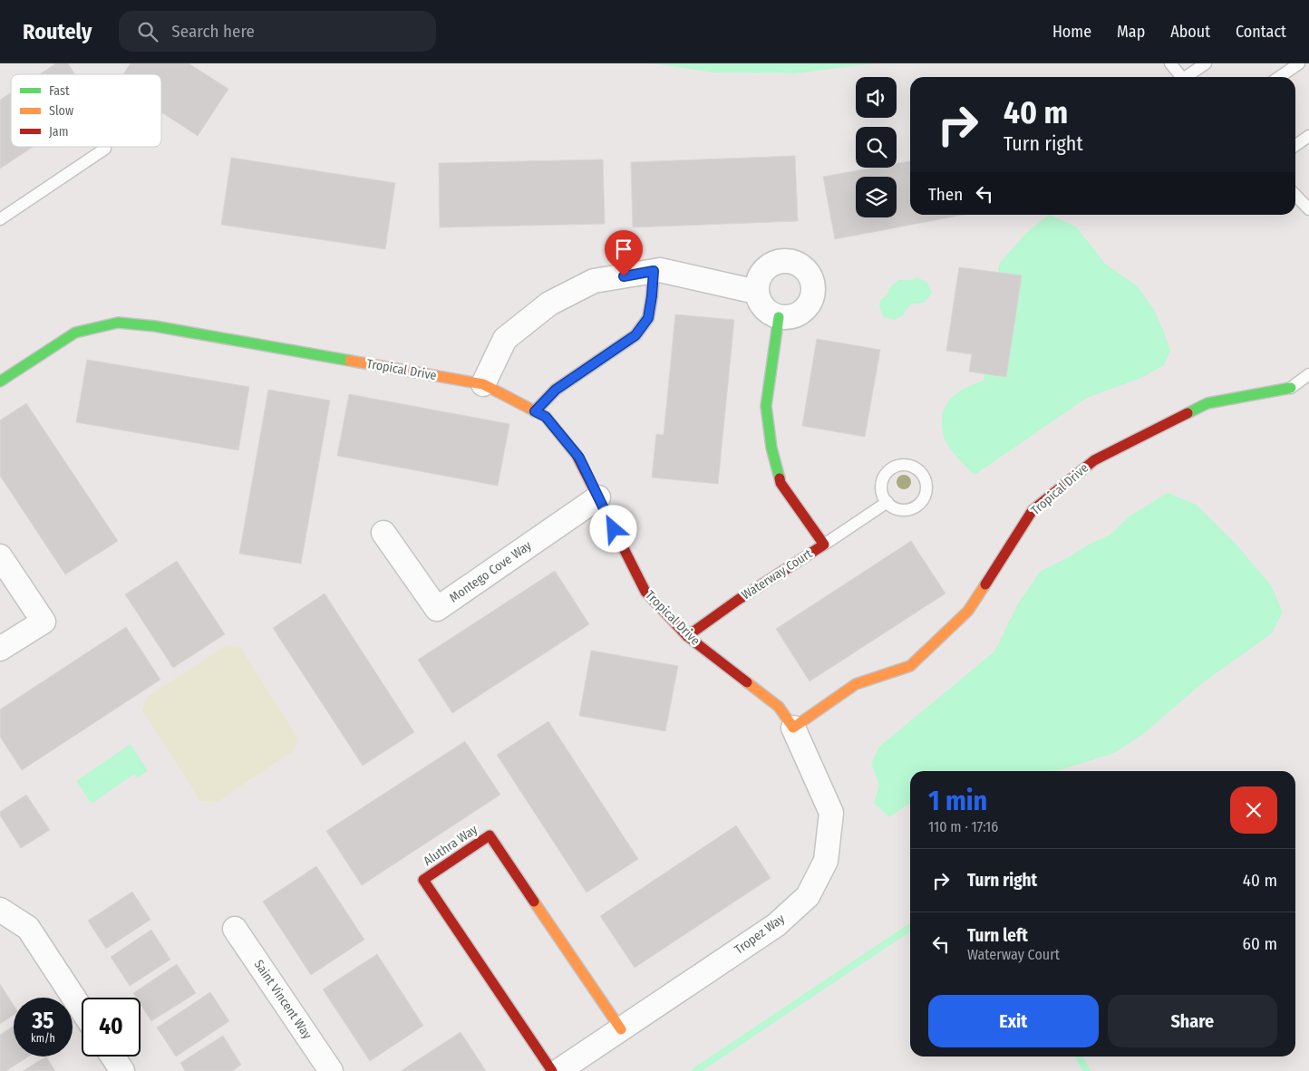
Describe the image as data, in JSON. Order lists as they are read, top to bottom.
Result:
{
  "streets": {
    "street": [
      "Tropical Drive",
      "Montego Cove Way",
      "Waterway Court",
      "Aluthra Way",
      "Tropez Way",
      "Saint Vincent Way"
    ]
  },
  "crossings": [
    ["Tropical Drive", "Montego Cove Way"],
    ["Tropical Drive", "Waterway Court"],
    ["Tropical Drive", "Tropez Way"],
    ["Aluthra Way", "Tropez Way"]
  ],
  "legend": ["Fast", "Slow", "Jam"],
  "page": {
    "header": "Routely",
    "search": "Search here",
    "nav": [
      "Home",
      "Map",
      "About",
      "Contact"
    ],
    "turn": ["40 m", "Turn right"],
    "then": "Then",
    "heading": ["1 min", "110 m · 17:16"],
    "list": [
      {
        "name": "Turn right",
        "value": "40 m"
      },
      {
        "name": "Turn left",
        "note": "Waterway Court",
        "value": "60 m"
      }
    ],
    "buttons": ["Exit", "Share"],
    "speed": "35 km/h",
    "limit": "40"
  }
}
